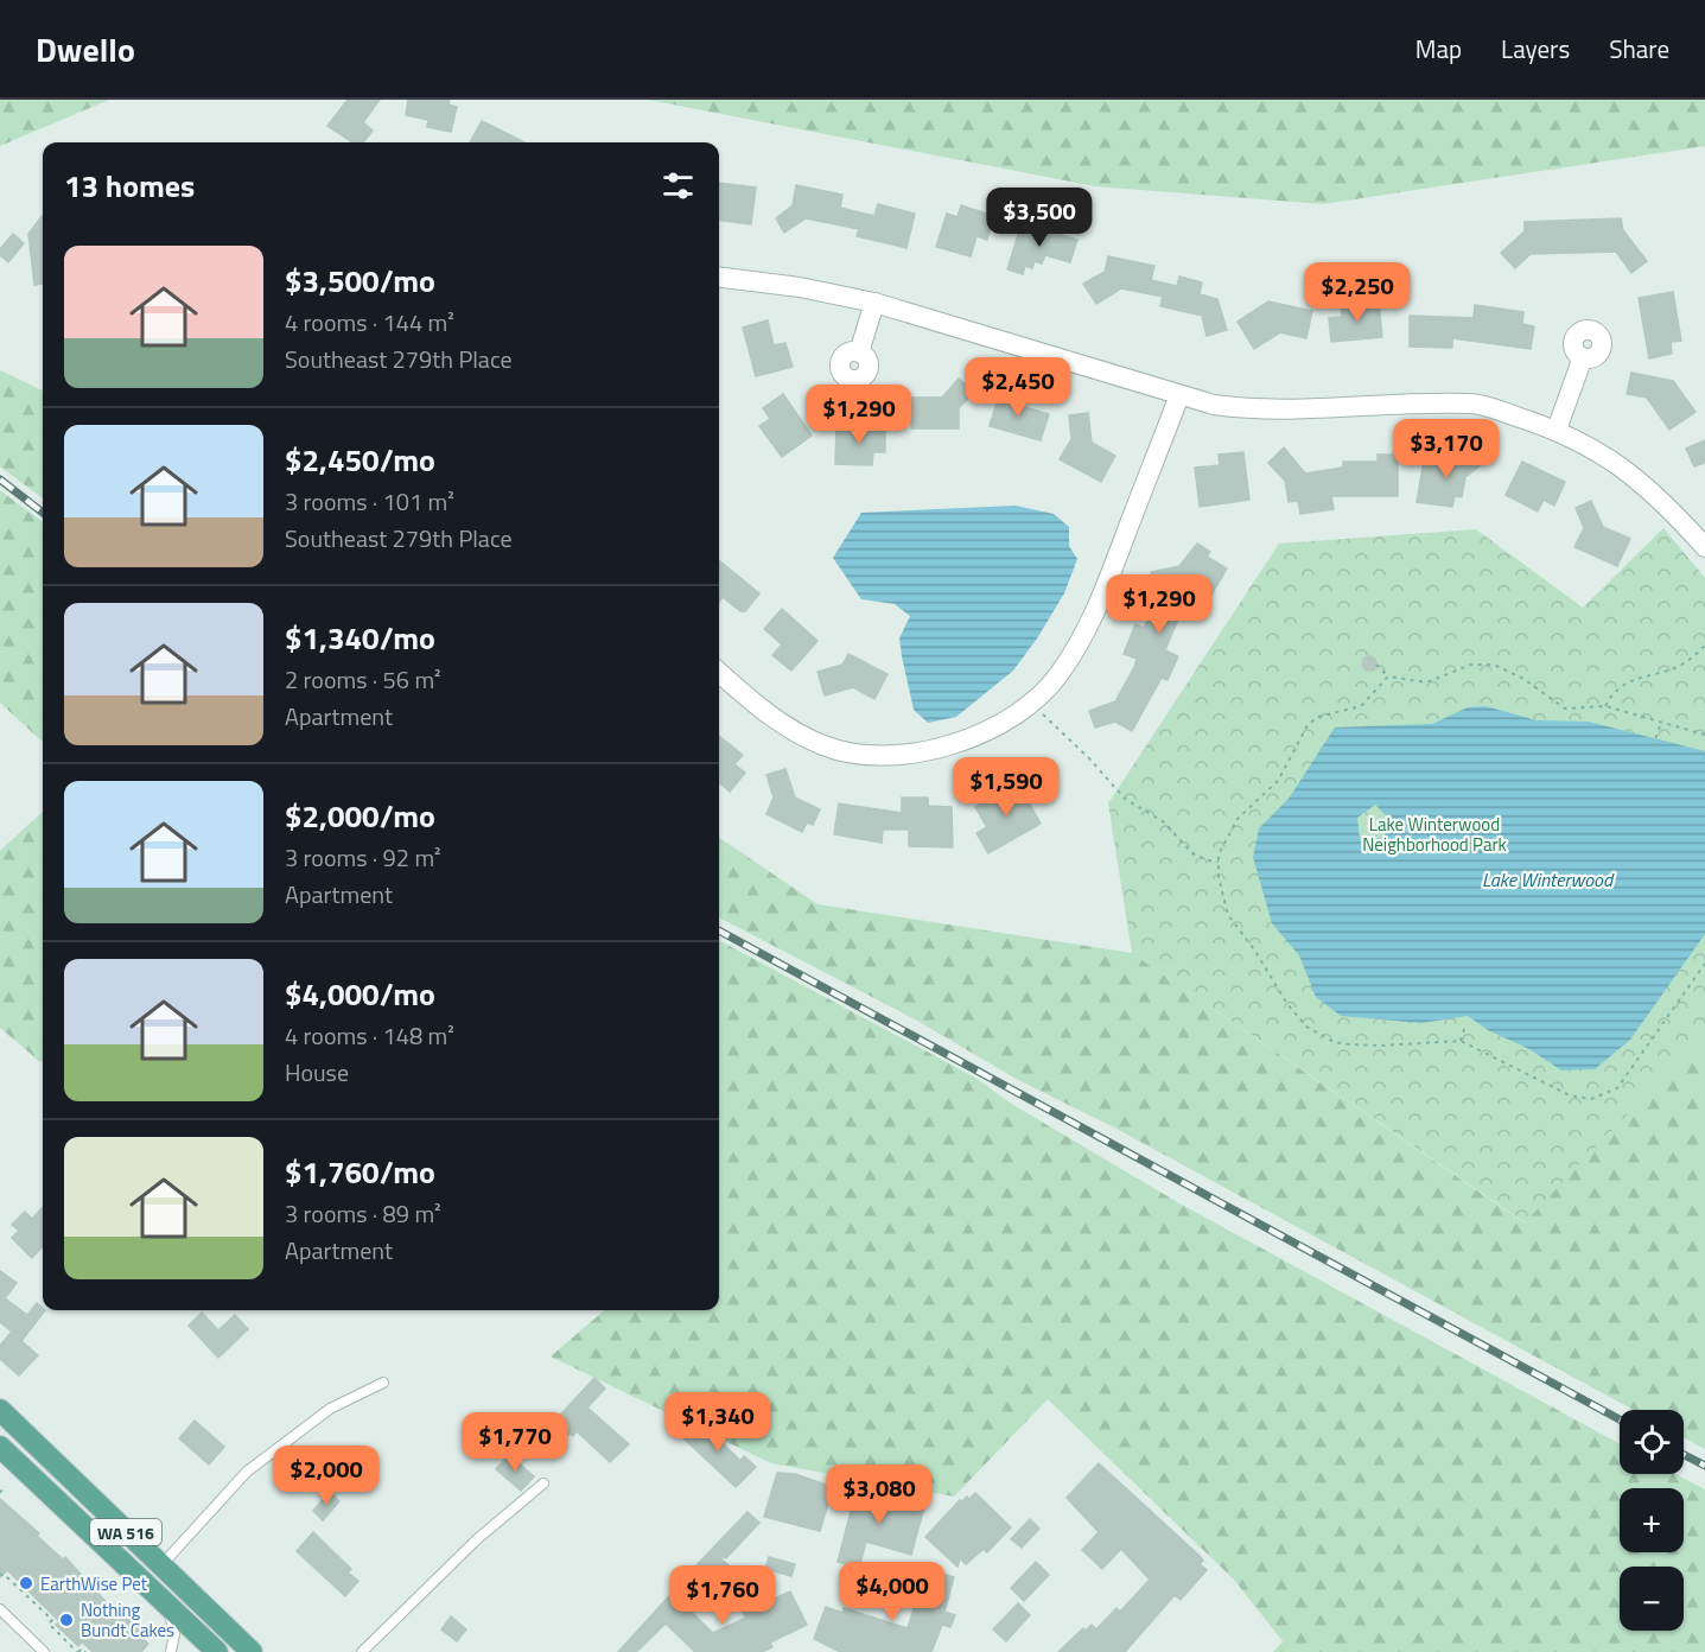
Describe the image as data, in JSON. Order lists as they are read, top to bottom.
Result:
{
  "streets": {
    "main road": ["WA 516"]
  },
  "water": ["Lake Winterwood"],
  "parks": ["Lake Winterwood Neighborhood Park"],
  "places": ["EarthWise Pet", "Nothing Bundt Cakes"],
  "page": {
    "header": "Dwello",
    "nav": ["Map", "Layers", "Share"],
    "heading": "13 homes",
    "price": [
      "$3,500",
      "$2,250",
      "$2,450",
      "$1,290",
      "$3,170",
      "$1,290",
      "$1,590",
      "$1,340",
      "$1,770",
      "$2,000",
      "$3,080",
      "$4,000",
      "$1,760"
    ],
    "list": [
      {
        "name": "$3,500/mo",
        "note": "4 rooms · 144 m² · Southeast 279th Place"
      },
      {
        "name": "$2,450/mo",
        "note": "3 rooms · 101 m² · Southeast 279th Place"
      },
      {
        "name": "$1,340/mo",
        "note": "2 rooms · 56 m² · Apartment"
      },
      {
        "name": "$2,000/mo",
        "note": "3 rooms · 92 m² · Apartment"
      },
      {
        "name": "$4,000/mo",
        "note": "4 rooms · 148 m² · House"
      },
      {
        "name": "$1,760/mo",
        "note": "3 rooms · 89 m² · Apartment"
      }
    ],
    "map_buttons": ["+", "−"]
  }
}
